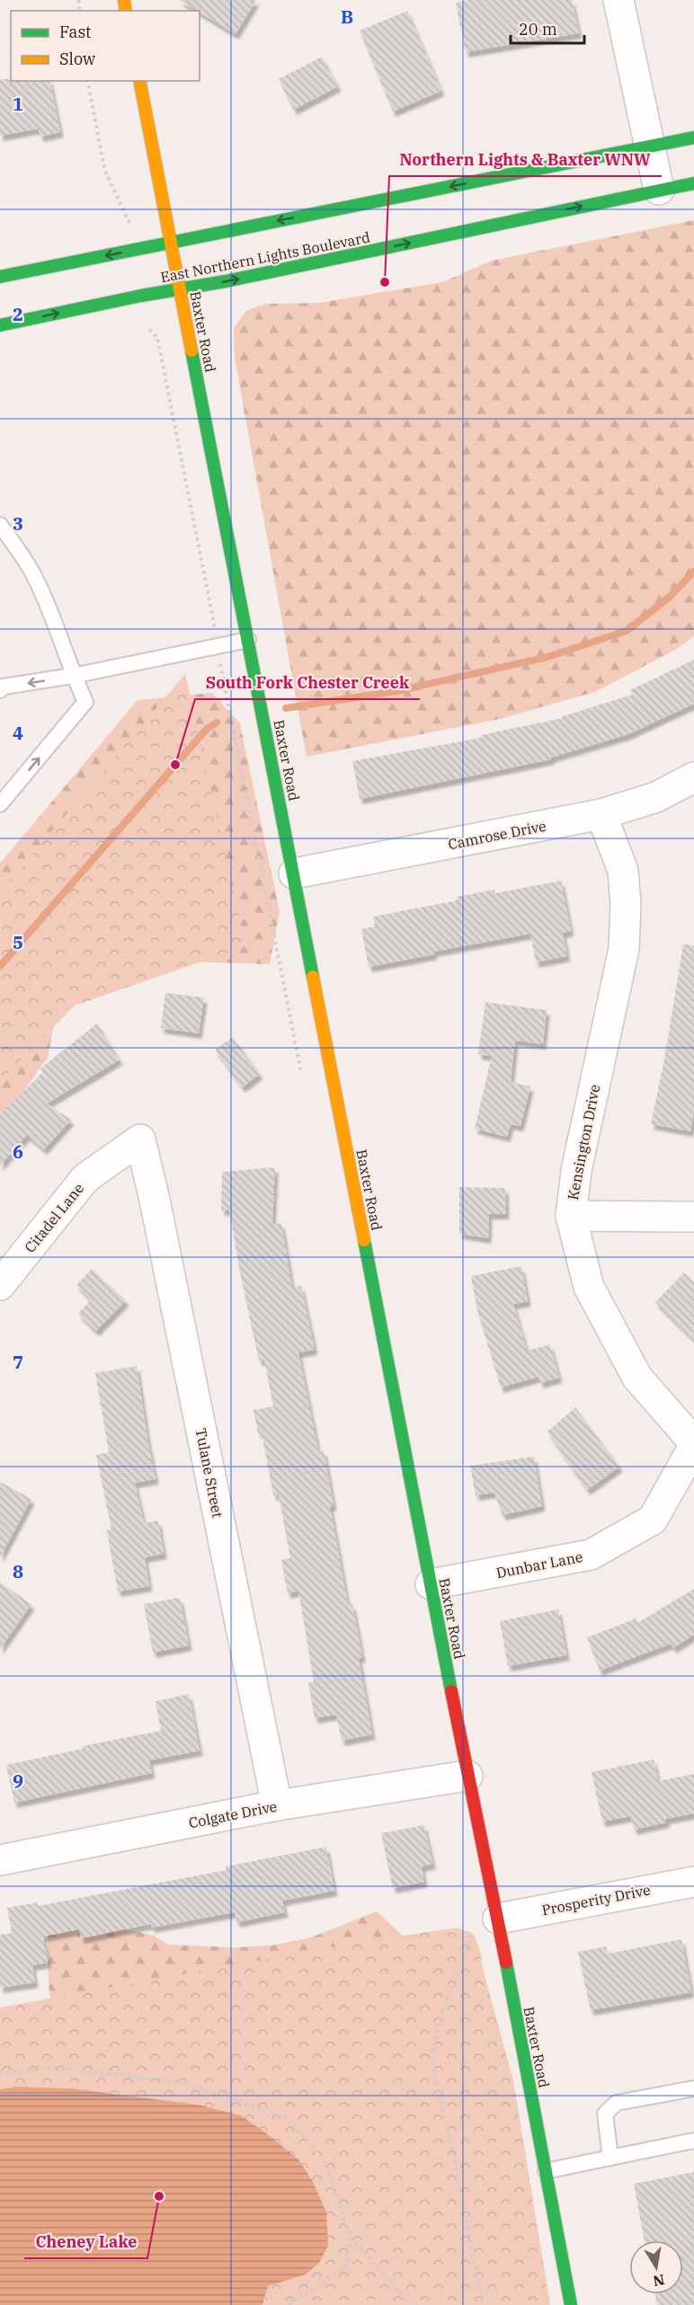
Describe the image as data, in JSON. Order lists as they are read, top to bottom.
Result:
{
  "streets": {
    "street": [
      "East Northern Lights Boulevard",
      "Baxter Road",
      "Camrose Drive",
      "Kensington Drive",
      "Citadel Lane",
      "Tulane Street",
      "Dunbar Lane",
      "Colgate Drive",
      "Prosperity Drive"
    ]
  },
  "crossings": [
    ["East Northern Lights Boulevard", "Baxter Road"],
    ["Baxter Road", "Camrose Drive"],
    ["Baxter Road", "Dunbar Lane"],
    ["Baxter Road", "Colgate Drive"],
    ["Baxter Road", "Prosperity Drive"],
    ["Camrose Drive", "Kensington Drive"],
    ["Kensington Drive", "Dunbar Lane"],
    ["Citadel Lane", "Tulane Street"],
    ["Tulane Street", "Colgate Drive"]
  ],
  "places": ["Northern Lights & Baxter WNW", "South Fork Chester Creek", "Cheney Lake"],
  "legend": ["Fast", "Slow"],
  "scale_bar": "20 m",
  "north": "bottom",
  "grid": {
    "columns": ["B"],
    "rows": [
      "1",
      "2",
      "3",
      "4",
      "5",
      "6",
      "7",
      "8",
      "9"
    ]
  }
}
